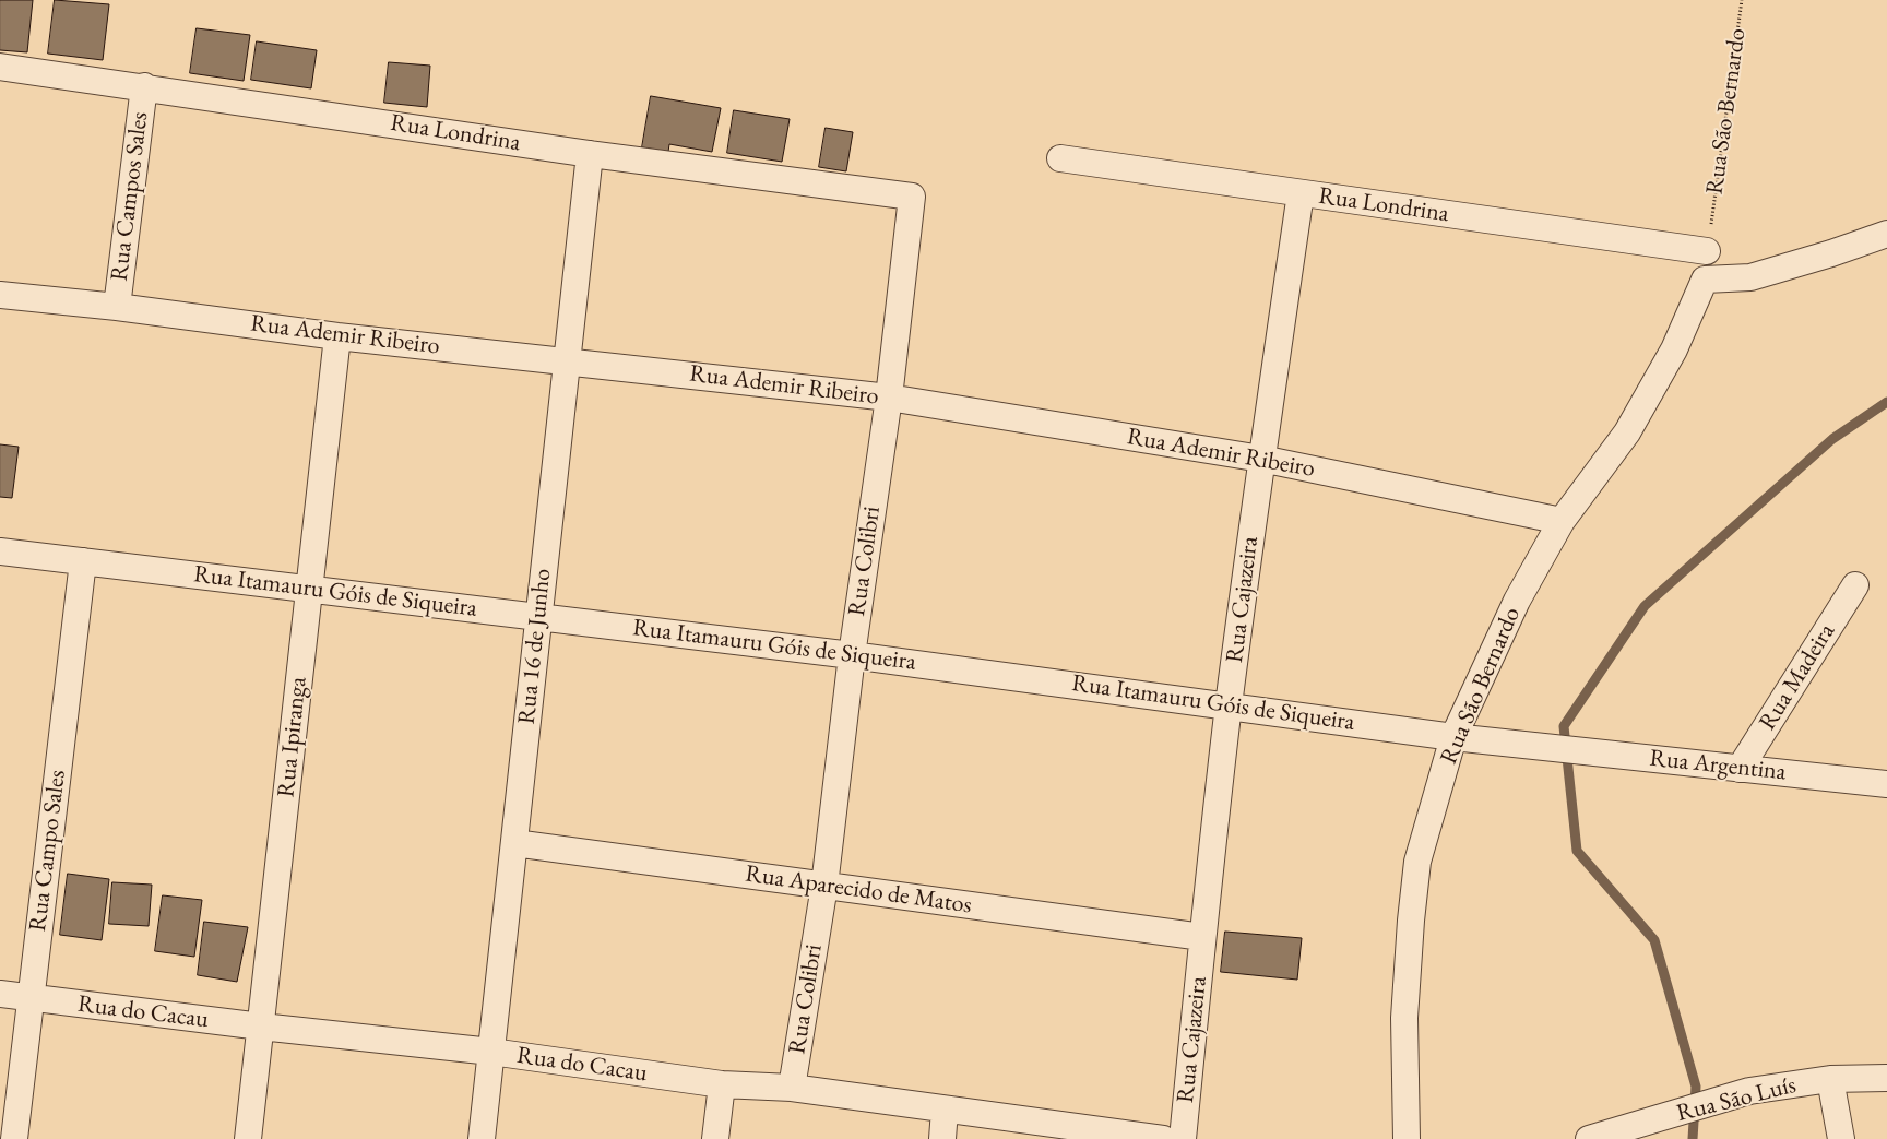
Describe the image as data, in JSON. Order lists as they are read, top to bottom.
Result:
{
  "streets": {
    "street": [
      "Rua São Bernardo",
      "Rua Londrina",
      "Rua Campos Sales",
      "Rua Ademir Ribeiro",
      "Rua Colibri",
      "Rua Itamauru Góis de Siqueira",
      "Rua Cajazeira",
      "Rua 16 de Junho",
      "Rua Madeira",
      "Rua Ipiranga",
      "Rua Argentina",
      "Rua Campo Sales",
      "Rua Aparecido de Matos",
      "Rua do Cacau",
      "Rua São Luís"
    ]
  },
  "crossings": [
    ["Rua São Bernardo", "Rua Ademir Ribeiro"],
    ["Rua São Bernardo", "Rua Itamauru Góis de Siqueira"],
    ["Rua Londrina", "Rua Campos Sales"],
    ["Rua Londrina", "Rua Colibri"],
    ["Rua Londrina", "Rua Cajazeira"],
    ["Rua Londrina", "Rua 16 de Junho"],
    ["Rua Campos Sales", "Rua Ademir Ribeiro"],
    ["Rua Ademir Ribeiro", "Rua Colibri"],
    ["Rua Ademir Ribeiro", "Rua Cajazeira"],
    ["Rua Ademir Ribeiro", "Rua 16 de Junho"],
    ["Rua Ademir Ribeiro", "Rua Ipiranga"],
    ["Rua Colibri", "Rua Itamauru Góis de Siqueira"],
    ["Rua Colibri", "Rua Aparecido de Matos"],
    ["Rua Colibri", "Rua do Cacau"],
    ["Rua Itamauru Góis de Siqueira", "Rua Cajazeira"],
    ["Rua Itamauru Góis de Siqueira", "Rua 16 de Junho"],
    ["Rua Itamauru Góis de Siqueira", "Rua Ipiranga"],
    ["Rua Itamauru Góis de Siqueira", "Rua Argentina"],
    ["Rua Itamauru Góis de Siqueira", "Rua Campo Sales"],
    ["Rua Cajazeira", "Rua Aparecido de Matos"],
    ["Rua 16 de Junho", "Rua Aparecido de Matos"],
    ["Rua 16 de Junho", "Rua do Cacau"],
    ["Rua Madeira", "Rua Argentina"],
    ["Rua Ipiranga", "Rua do Cacau"],
    ["Rua Campo Sales", "Rua do Cacau"]
  ]
}
